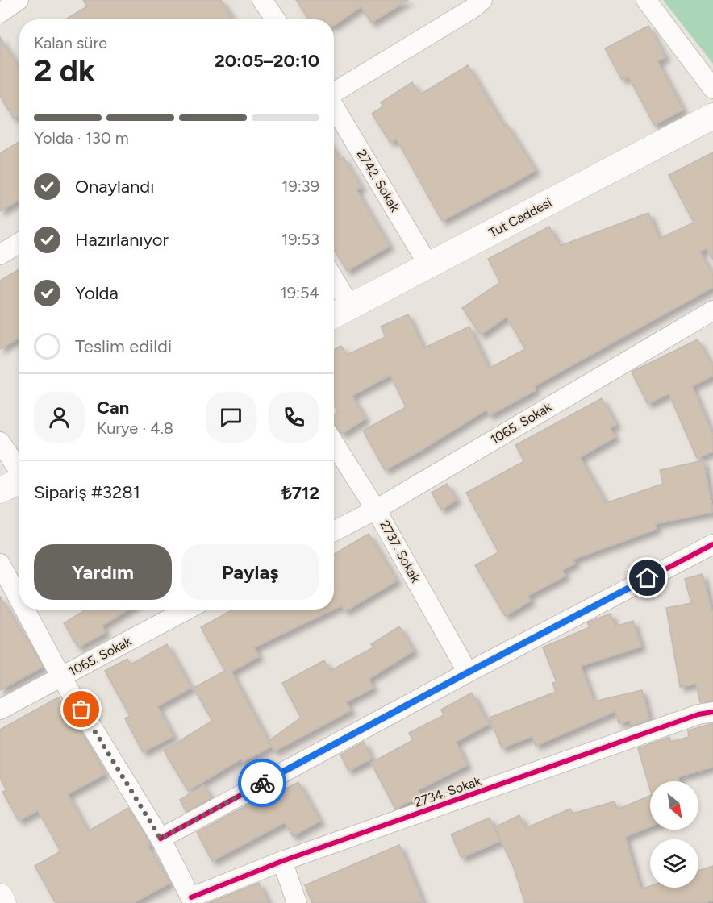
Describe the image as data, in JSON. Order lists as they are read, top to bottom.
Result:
{
  "streets": {
    "street": [
      "2742. Sokak",
      "Tut Caddesi",
      "1065. Sokak",
      "2737. Sokak",
      "2734. Sokak"
    ]
  },
  "crossings": [
    ["2742. Sokak", "Tut Caddesi"],
    ["1065. Sokak", "2737. Sokak"]
  ],
  "north": "bottom right",
  "page": {
    "heading": ["2 dk", "Kalan süre", "20:05–20:10"],
    "panel": [
      "Can",
      "Kurye · 4.8",
      "Sipariş #3281",
      "₺712"
    ],
    "bar": "Yolda · 130 m",
    "list": [
      ["Onaylandı", "19:39"],
      ["Hazırlanıyor", "19:53"],
      ["Yolda", "19:54"],
      "Teslim edildi"
    ],
    "buttons": ["Yardım", "Paylaş"]
  }
}
